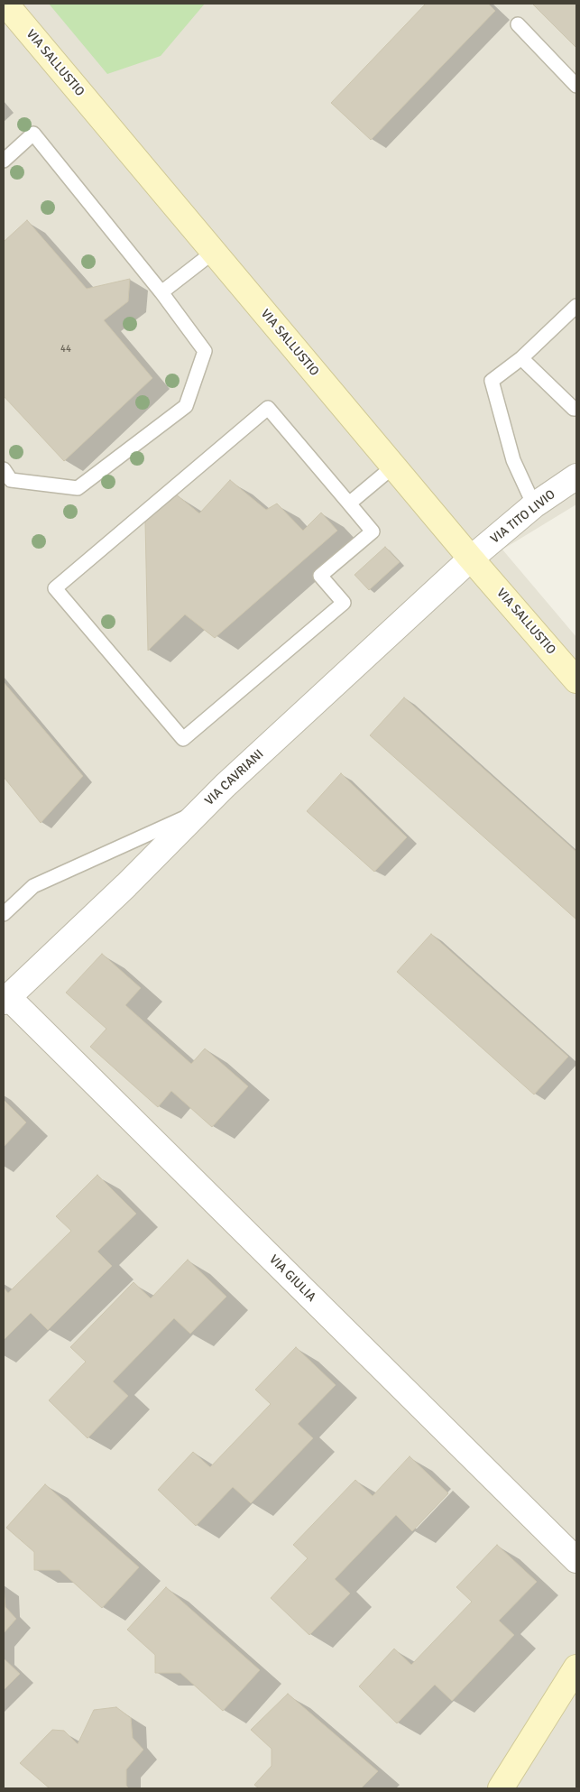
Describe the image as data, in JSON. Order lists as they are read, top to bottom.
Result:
{
  "streets": {
    "street": [
      "VIA SALLUSTIO",
      "VIA TITO LIVIO",
      "VIA CAVRIANI",
      "VIA GIULIA"
    ]
  },
  "crossings": [
    ["VIA SALLUSTIO", "VIA TITO LIVIO"],
    ["VIA SALLUSTIO", "VIA CAVRIANI"],
    ["VIA TITO LIVIO", "VIA CAVRIANI"],
    ["VIA CAVRIANI", "VIA GIULIA"]
  ],
  "house_numbers": ["44"]
}
